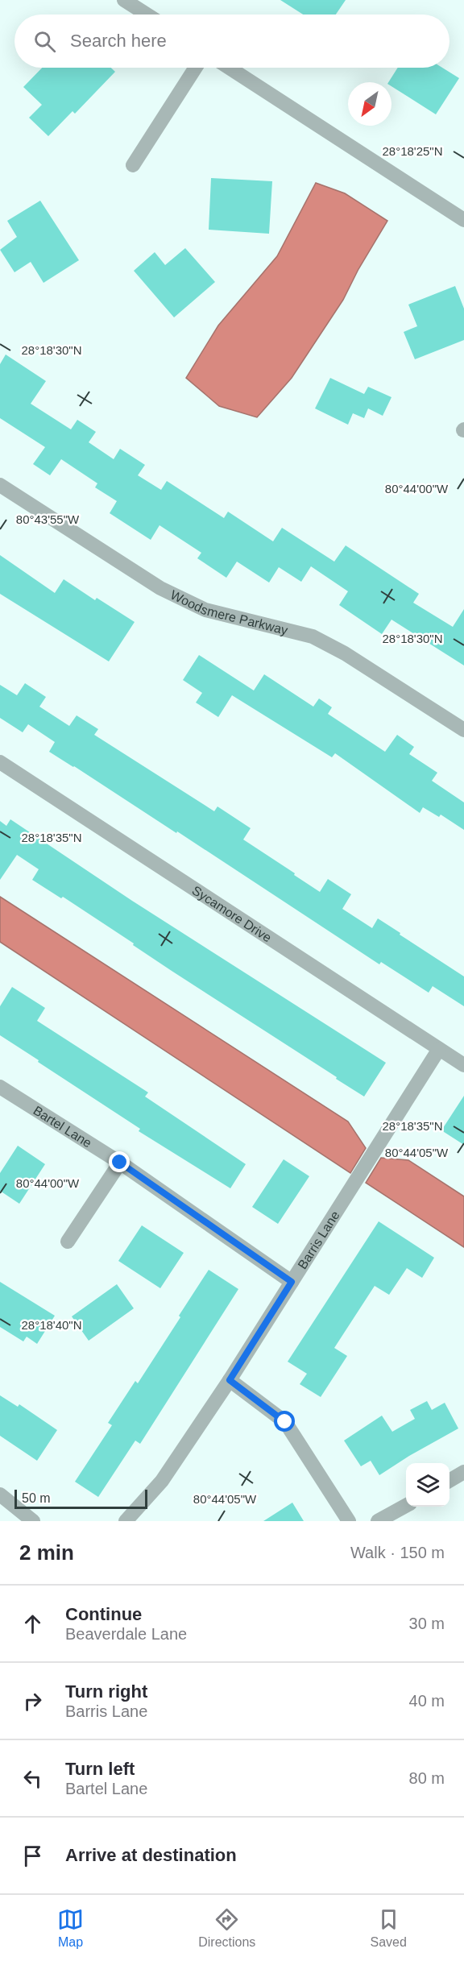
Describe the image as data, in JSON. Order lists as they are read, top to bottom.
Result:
{
  "streets": {
    "street": [
      "Woodsmere Parkway",
      "Sycamore Drive",
      "Bartel Lane",
      "Barris Lane"
    ]
  },
  "crossings": [
    ["Sycamore Drive", "Barris Lane"],
    ["Bartel Lane", "Barris Lane"]
  ],
  "scale_bar": "50 m",
  "north": "bottom left",
  "page": {
    "search": "Search here",
    "scale": "50 m",
    "heading": ["2 min", "Walk · 150 m"],
    "list": [
      ["Continue", "Beaverdale Lane", "30 m"],
      ["Turn right", "Barris Lane", "40 m"],
      ["Turn left", "Bartel Lane", "80 m"],
      "Arrive at destination"
    ],
    "nav": ["Map", "Directions", "Saved"]
  },
  "coordinates": [
    "28°18'25\"N",
    "28°18'30\"N",
    "80°44'00\"W",
    "80°43'55\"W",
    "28°18'35\"N",
    "80°44'05\"W",
    "28°18'40\"N"
  ]
}
